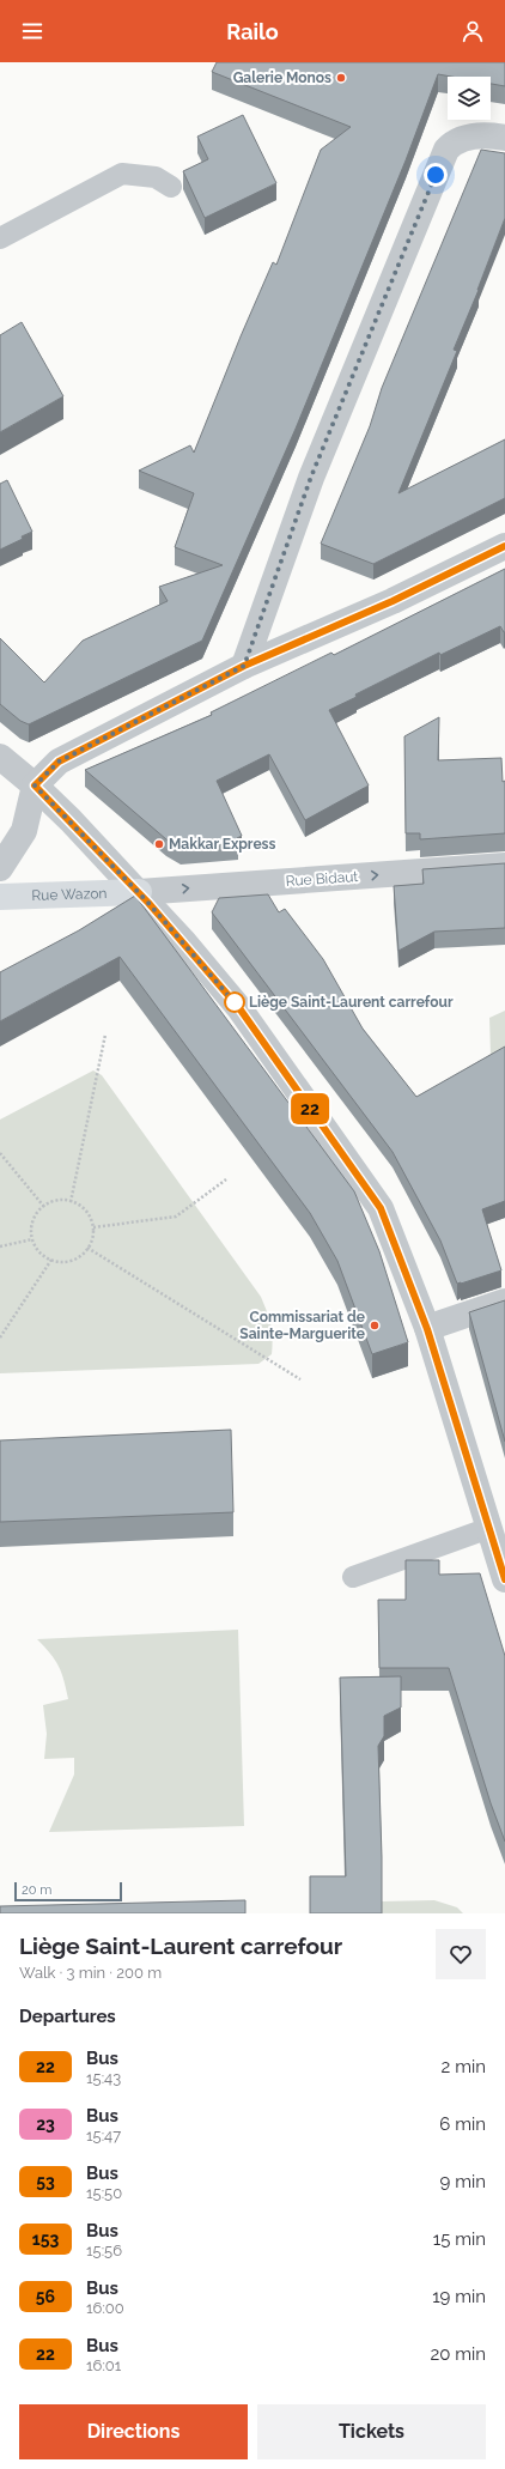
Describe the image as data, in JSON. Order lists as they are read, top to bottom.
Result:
{
  "streets": {
    "street": ["Rue Bidaut", "Rue Wazon"]
  },
  "crossings": [
    ["Rue Bidaut", "Rue Wazon"]
  ],
  "one_way": ["Rue Bidaut"],
  "places": [
    "Galerie Monos",
    "Makkar Express",
    "Liège Saint-Laurent carrefour",
    "Commissariat de Sainte-Marguerite"
  ],
  "lines": ["bus line 22"],
  "scale_bar": "20 m",
  "page": {
    "header": "Railo",
    "on_map": "22",
    "scale": "20 m",
    "heading": [
      ["Liège Saint-Laurent carrefour", "Walk · 3 min · 200 m"],
      "Departures"
    ],
    "list": [
      {
        "mark": "22",
        "name": "Bus",
        "note": "15:43",
        "value": "2 min"
      },
      {
        "mark": "23",
        "name": "Bus",
        "note": "15:47",
        "value": "6 min"
      },
      {
        "mark": "53",
        "name": "Bus",
        "note": "15:50",
        "value": "9 min"
      },
      {
        "mark": "153",
        "name": "Bus",
        "note": "15:56",
        "value": "15 min"
      },
      {
        "mark": "56",
        "name": "Bus",
        "note": "16:00",
        "value": "19 min"
      },
      {
        "mark": "22",
        "name": "Bus",
        "note": "16:01",
        "value": "20 min"
      }
    ],
    "buttons": ["Directions", "Tickets"]
  }
}
